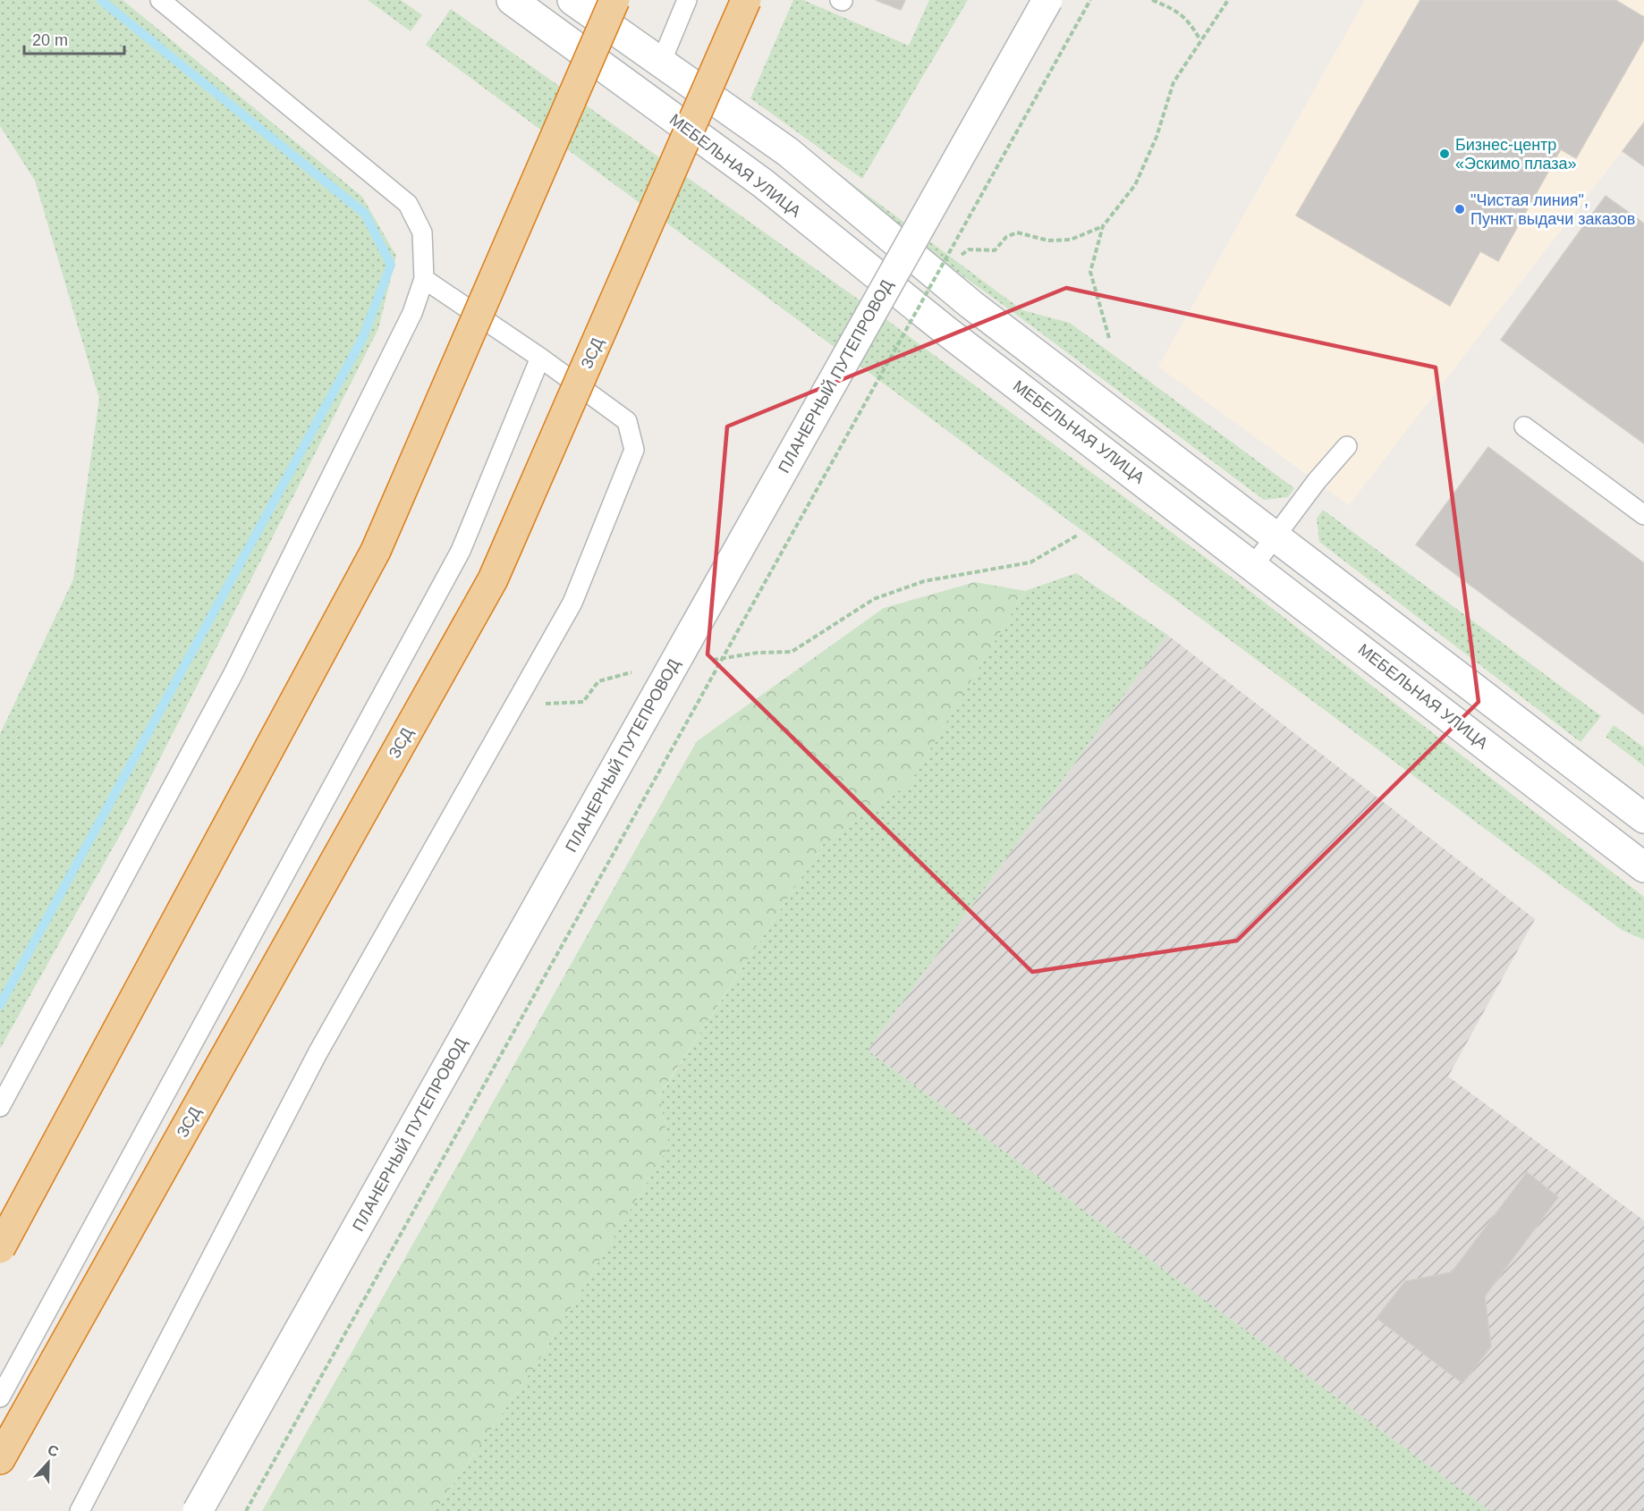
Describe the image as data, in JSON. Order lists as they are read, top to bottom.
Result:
{
  "streets": {
    "highway": ["ЗСД"],
    "street": ["МЕБЕЛЬНАЯ УЛИЦА", "ПЛАНЕРНЫЙ ПУТЕПРОВОД"]
  },
  "places": ["Бизнес-центр «Эскимо плаза»", "\"Чистая линия\", Пункт выдачи заказов"],
  "scale_bar": "20 m",
  "north": "top"
}
